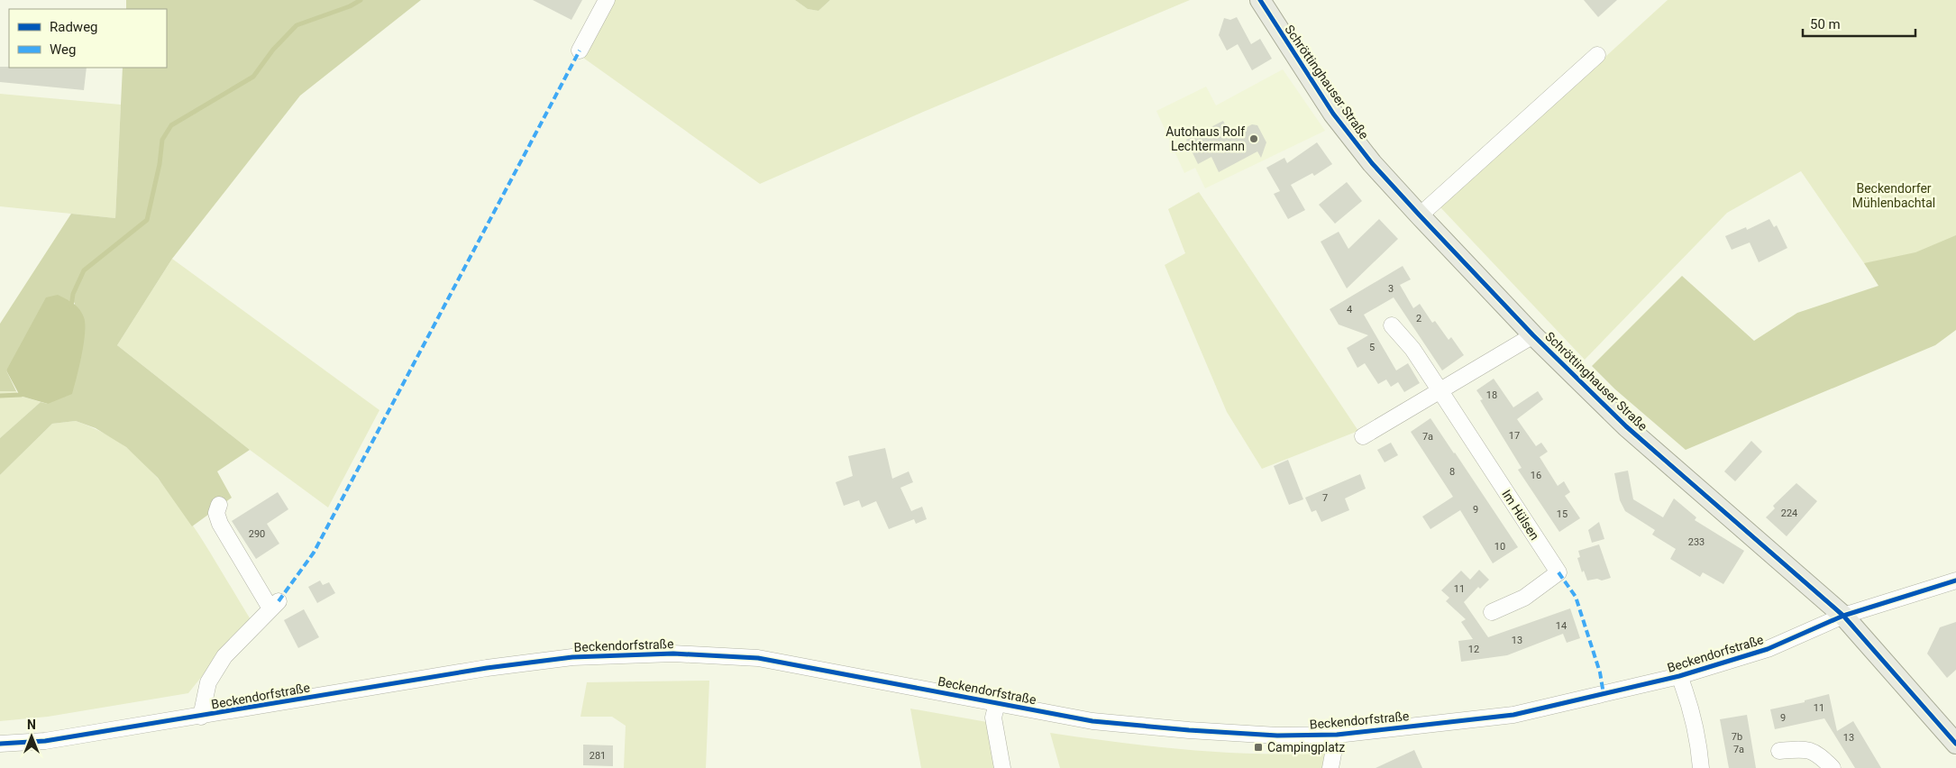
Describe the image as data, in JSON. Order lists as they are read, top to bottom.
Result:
{
  "streets": {
    "main road": ["Schröttinghauser Straße"],
    "street": ["Im Hülsen", "Beckendorfstraße"]
  },
  "crossings": [
    ["Schröttinghauser Straße", "Beckendorfstraße"]
  ],
  "parks": ["Beckendorfer Mühlenbachtal"],
  "places": {
    "other": ["Autohaus Rolf Lechtermann"],
    "transit": ["Campingplatz"]
  },
  "house_numbers": [
    "3",
    "4",
    "2",
    "5",
    "18",
    "17",
    "7a",
    "8",
    "16",
    "7",
    "9",
    "224",
    "15",
    "290",
    "233",
    "10",
    "11",
    "14",
    "13",
    "12",
    "11",
    "9",
    "7b",
    "13",
    "7a",
    "281"
  ],
  "legend": ["Radweg", "Weg"],
  "scale_bar": "50 m",
  "north": "top"
}
